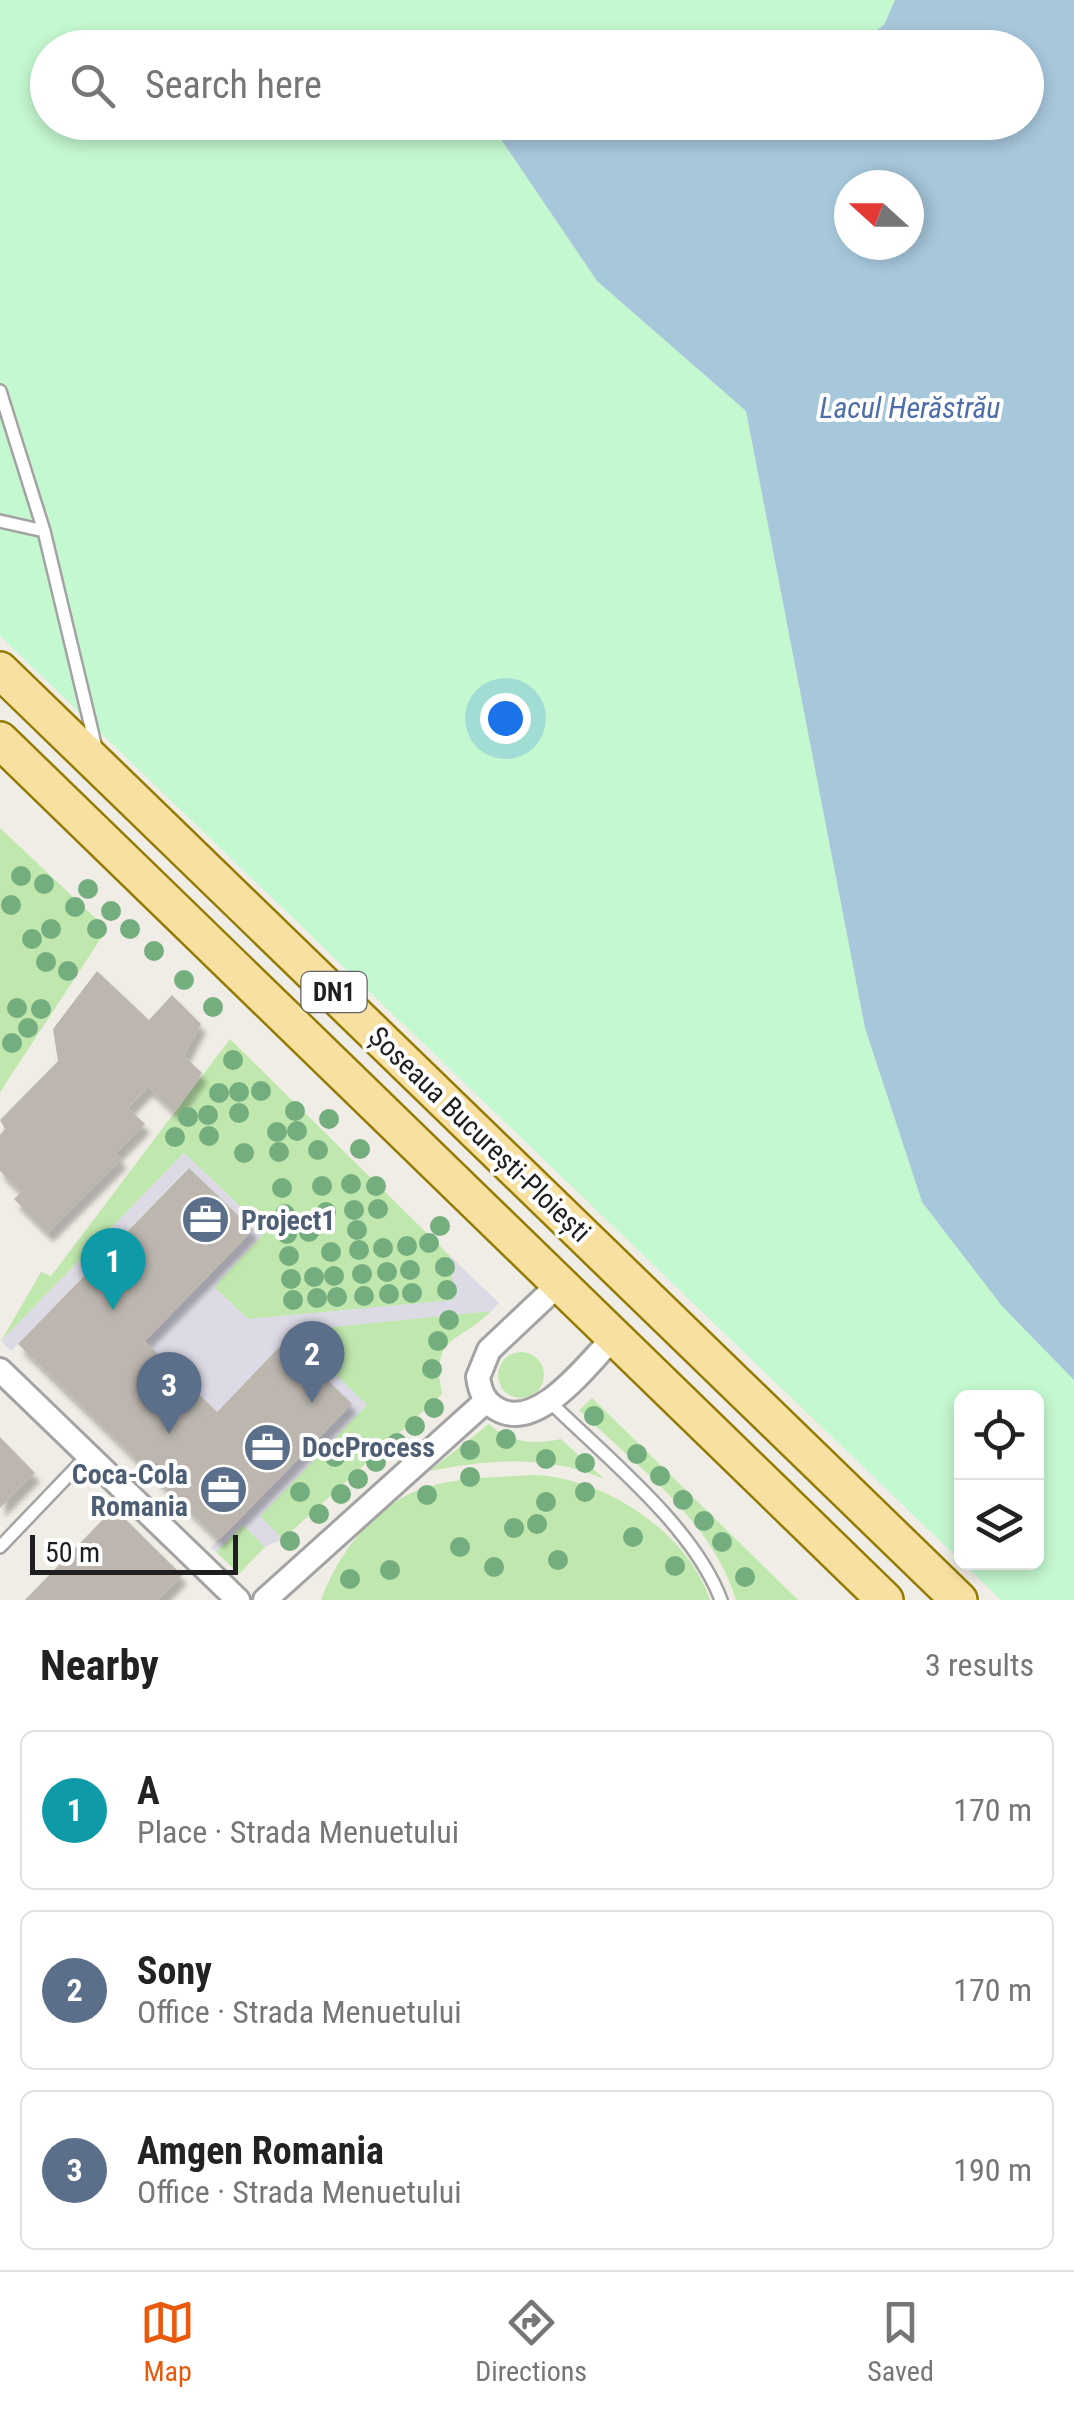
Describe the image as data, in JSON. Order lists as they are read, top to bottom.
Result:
{
  "streets": {
    "main road": ["DN1", "Șoseaua București-Ploiești"]
  },
  "water": ["Lacul Herăstrău"],
  "places": {
    "office": ["Project1", "DocProcess", "Coca-Cola Romania"]
  },
  "scale_bar": "50 m",
  "north": "left",
  "page": {
    "search": "Search here",
    "pins": ["1", "2", "3"],
    "scale": "50 m",
    "heading": ["Nearby", "3 results"],
    "list": [
      {
        "mark": "1",
        "name": "A",
        "note": "Place · Strada Menuetului",
        "value": "170 m"
      },
      {
        "mark": "2",
        "name": "Sony",
        "note": "Office · Strada Menuetului",
        "value": "170 m"
      },
      {
        "mark": "3",
        "name": "Amgen Romania",
        "note": "Office · Strada Menuetului",
        "value": "190 m"
      }
    ],
    "nav": ["Map", "Directions", "Saved"]
  }
}
